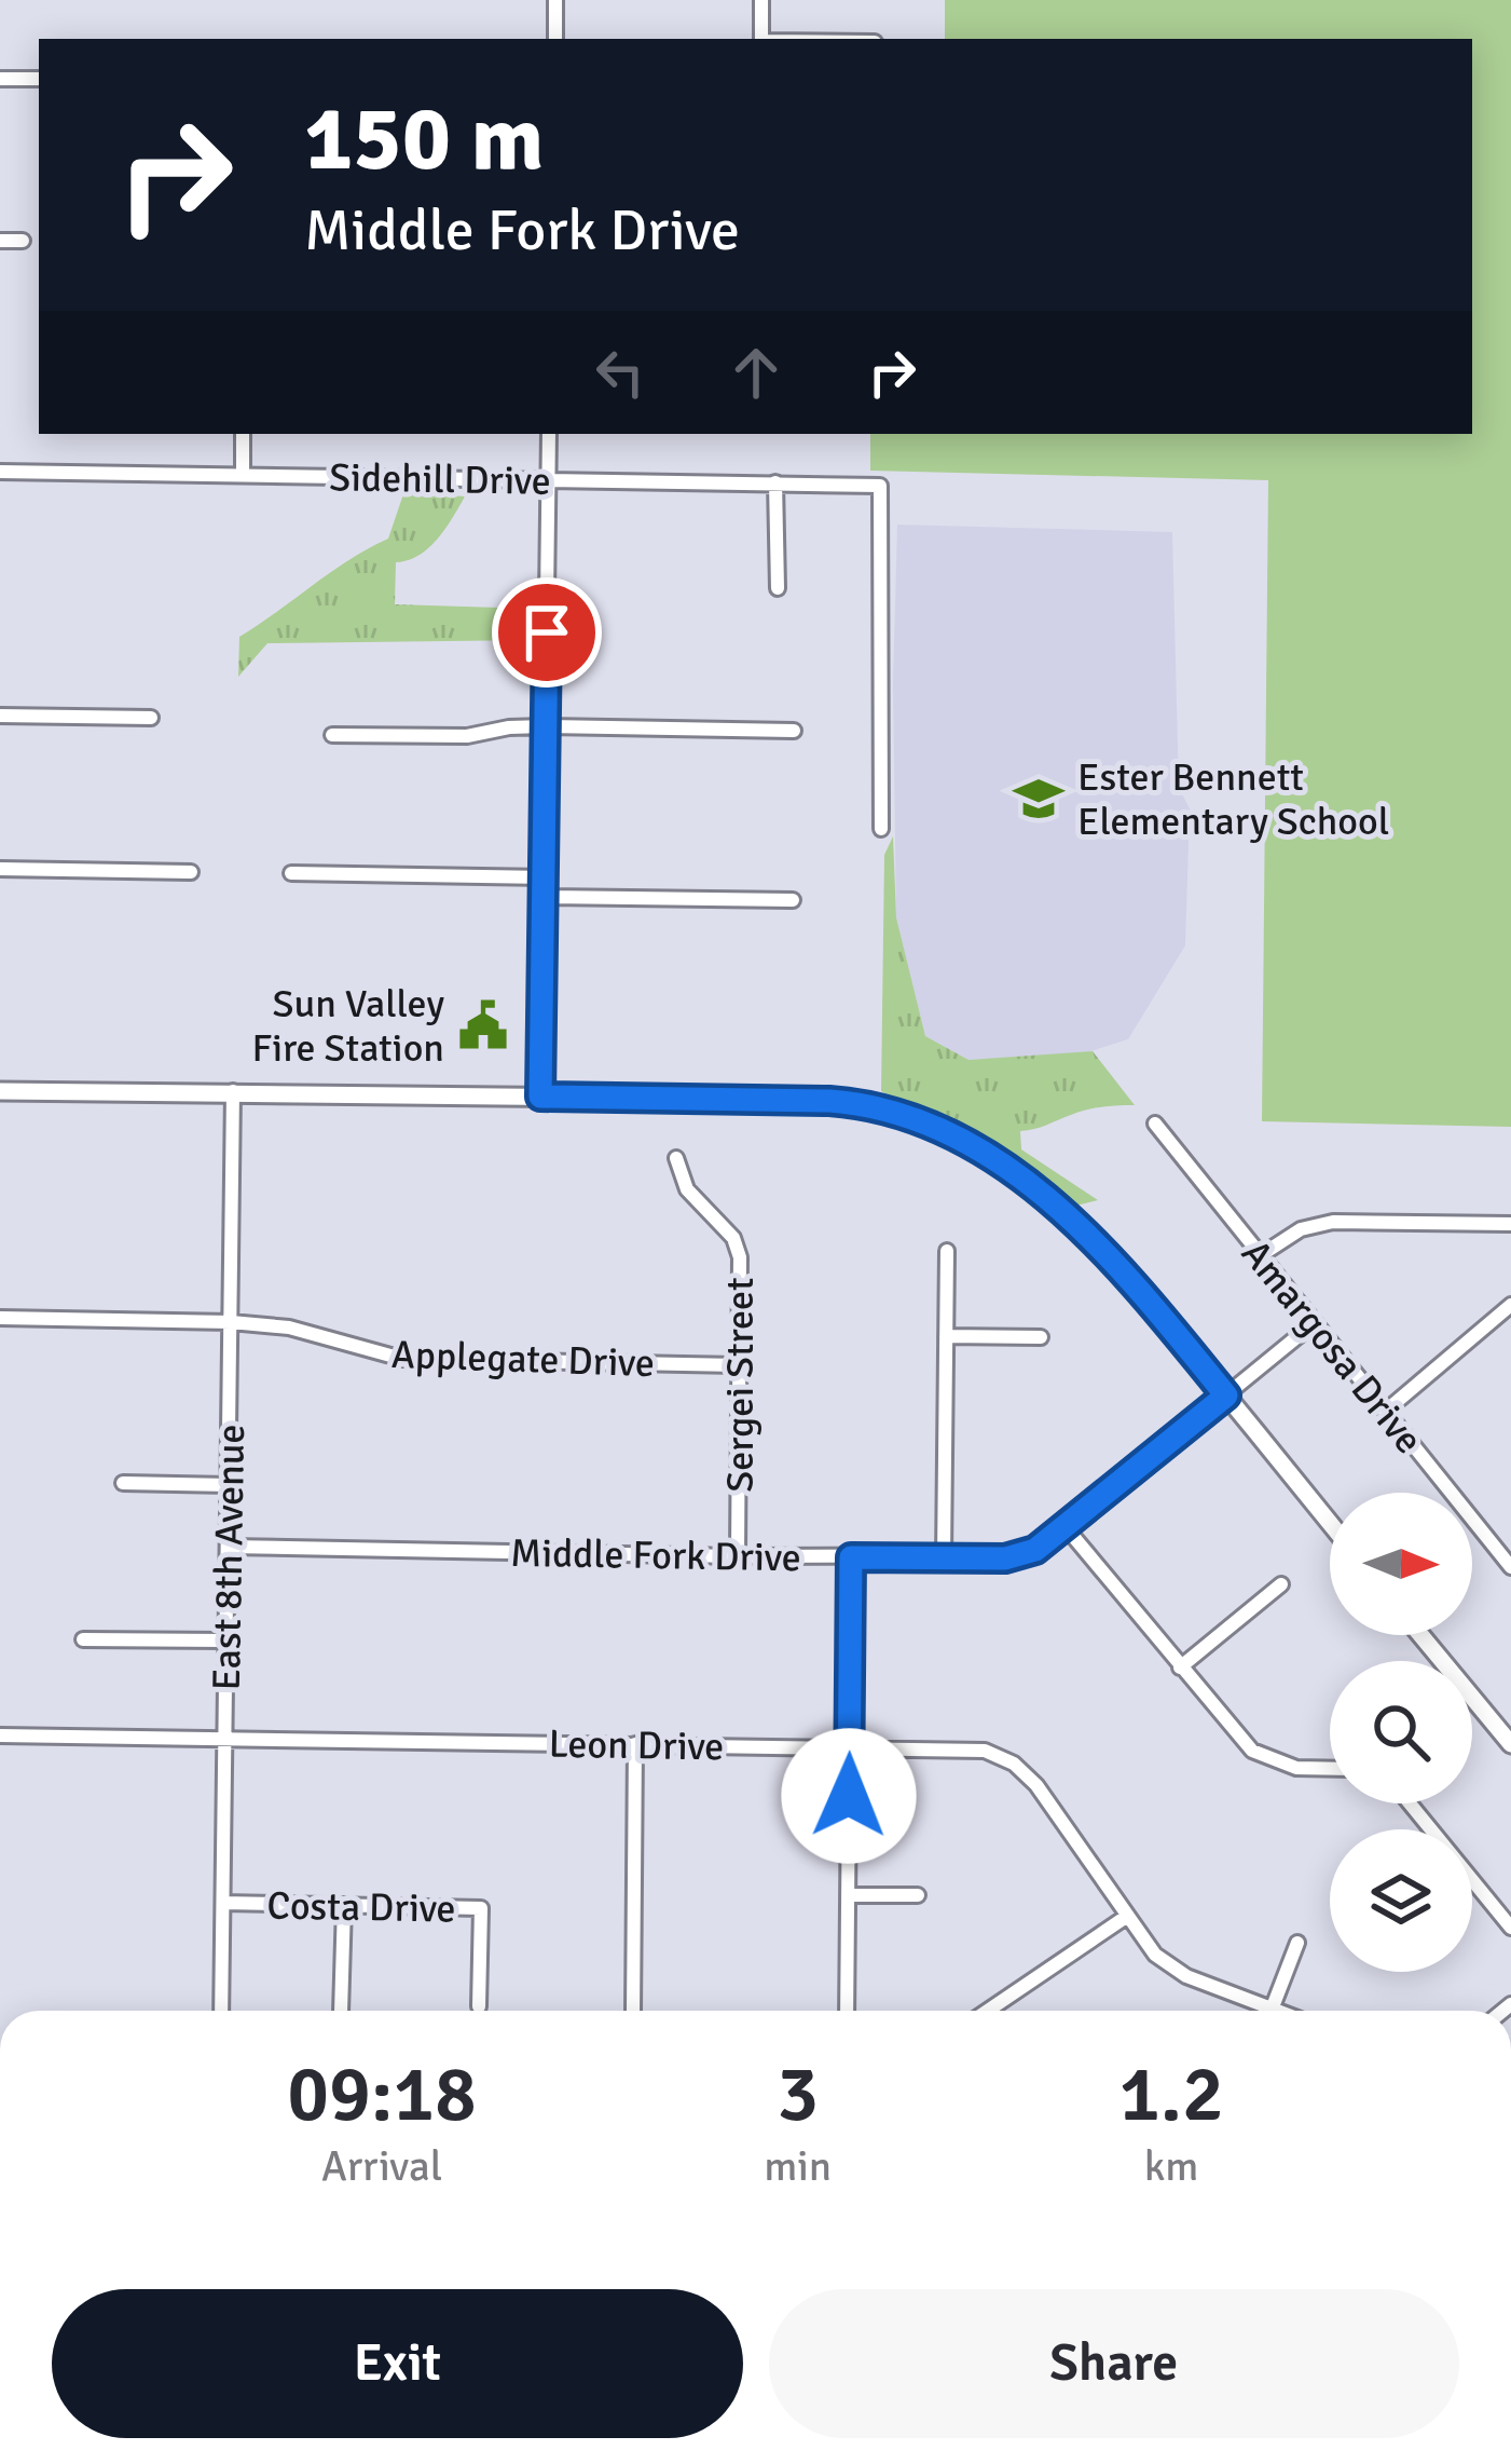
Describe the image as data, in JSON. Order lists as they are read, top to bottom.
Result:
{
  "streets": {
    "street": [
      "Sidehill Drive",
      "Amargosa Drive",
      "Applegate Drive",
      "Sergei Street",
      "Middle Fork Drive",
      "East 8th Avenue",
      "Leon Drive",
      "Costa Drive"
    ]
  },
  "crossings": [
    ["Amargosa Drive", "Middle Fork Drive"],
    ["Applegate Drive", "Sergei Street"],
    ["Applegate Drive", "East 8th Avenue"],
    ["Sergei Street", "Middle Fork Drive"],
    ["Middle Fork Drive", "East 8th Avenue"],
    ["East 8th Avenue", "Leon Drive"],
    ["East 8th Avenue", "Costa Drive"]
  ],
  "places": {
    "school or university": ["Ester Bennett Elementary School"],
    "public building": ["Sun Valley Fire Station"]
  },
  "north": "right",
  "page": {
    "turn": ["150 m", "Middle Fork Drive"],
    "eta": [
      "09:18",
      "Arrival",
      "3",
      "min",
      "1.2",
      "km"
    ],
    "buttons": ["Exit", "Share"]
  }
}
